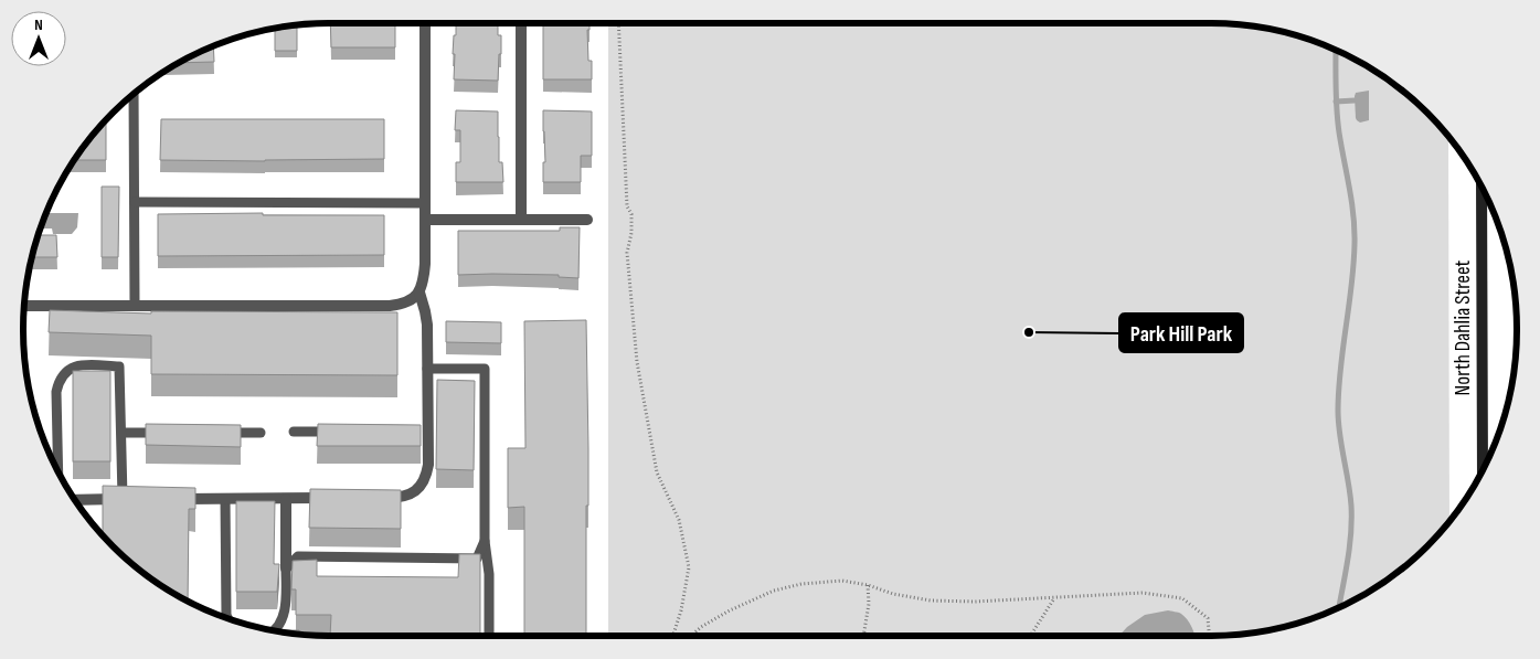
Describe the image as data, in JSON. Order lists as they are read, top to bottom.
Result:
{
  "streets": {
    "street": ["North Dahlia Street"]
  },
  "places": ["Park Hill Park"],
  "north": "top"
}
